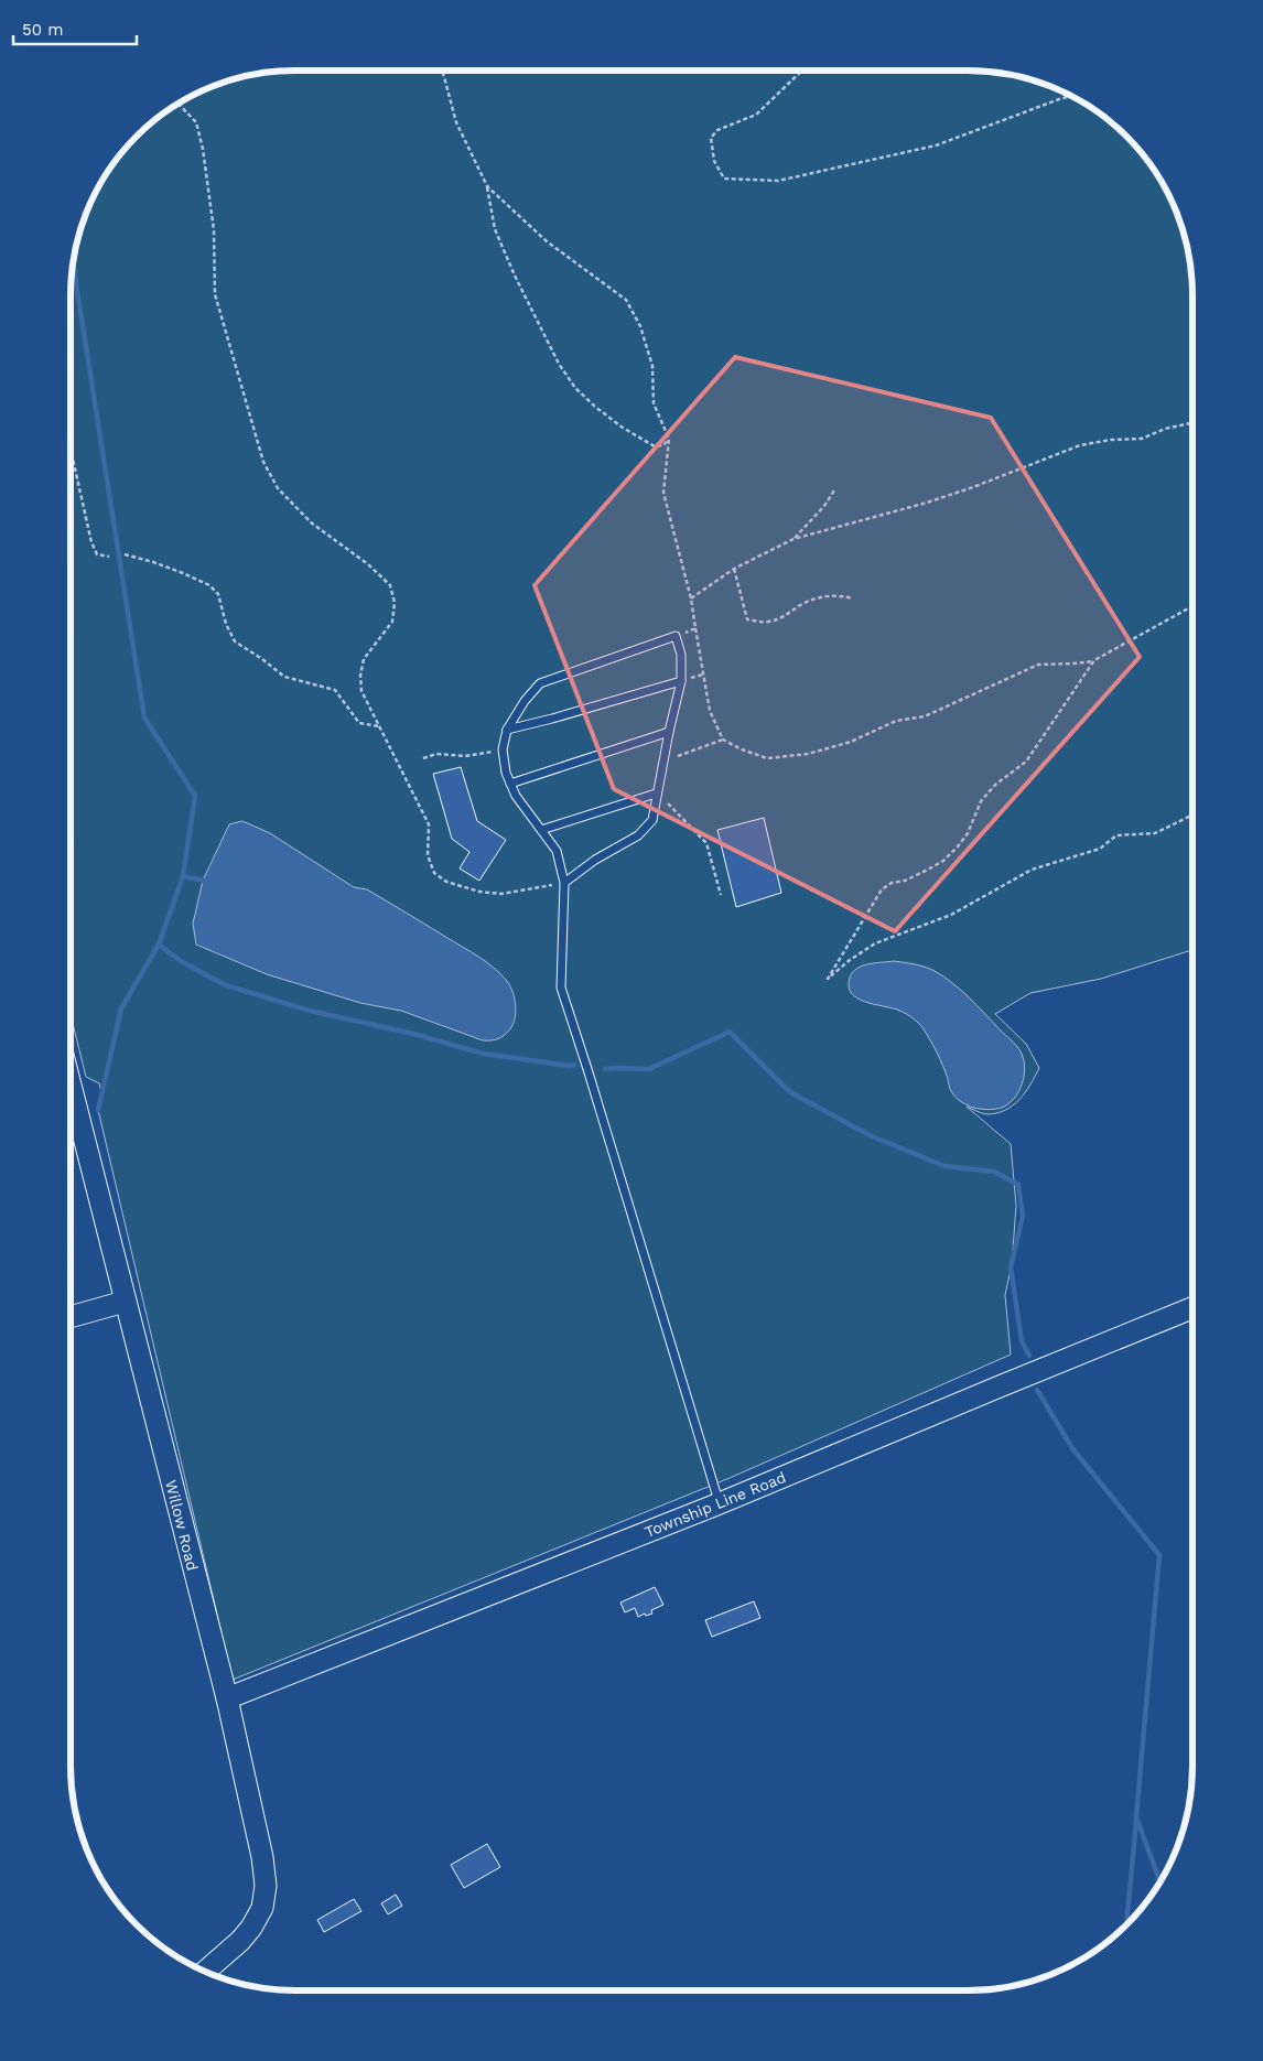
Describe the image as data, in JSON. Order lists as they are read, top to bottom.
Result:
{
  "streets": {
    "street": ["Township Line Road", "Willow Road"]
  },
  "crossings": [
    ["Township Line Road", "Willow Road"]
  ],
  "scale_bar": "50 m"
}
